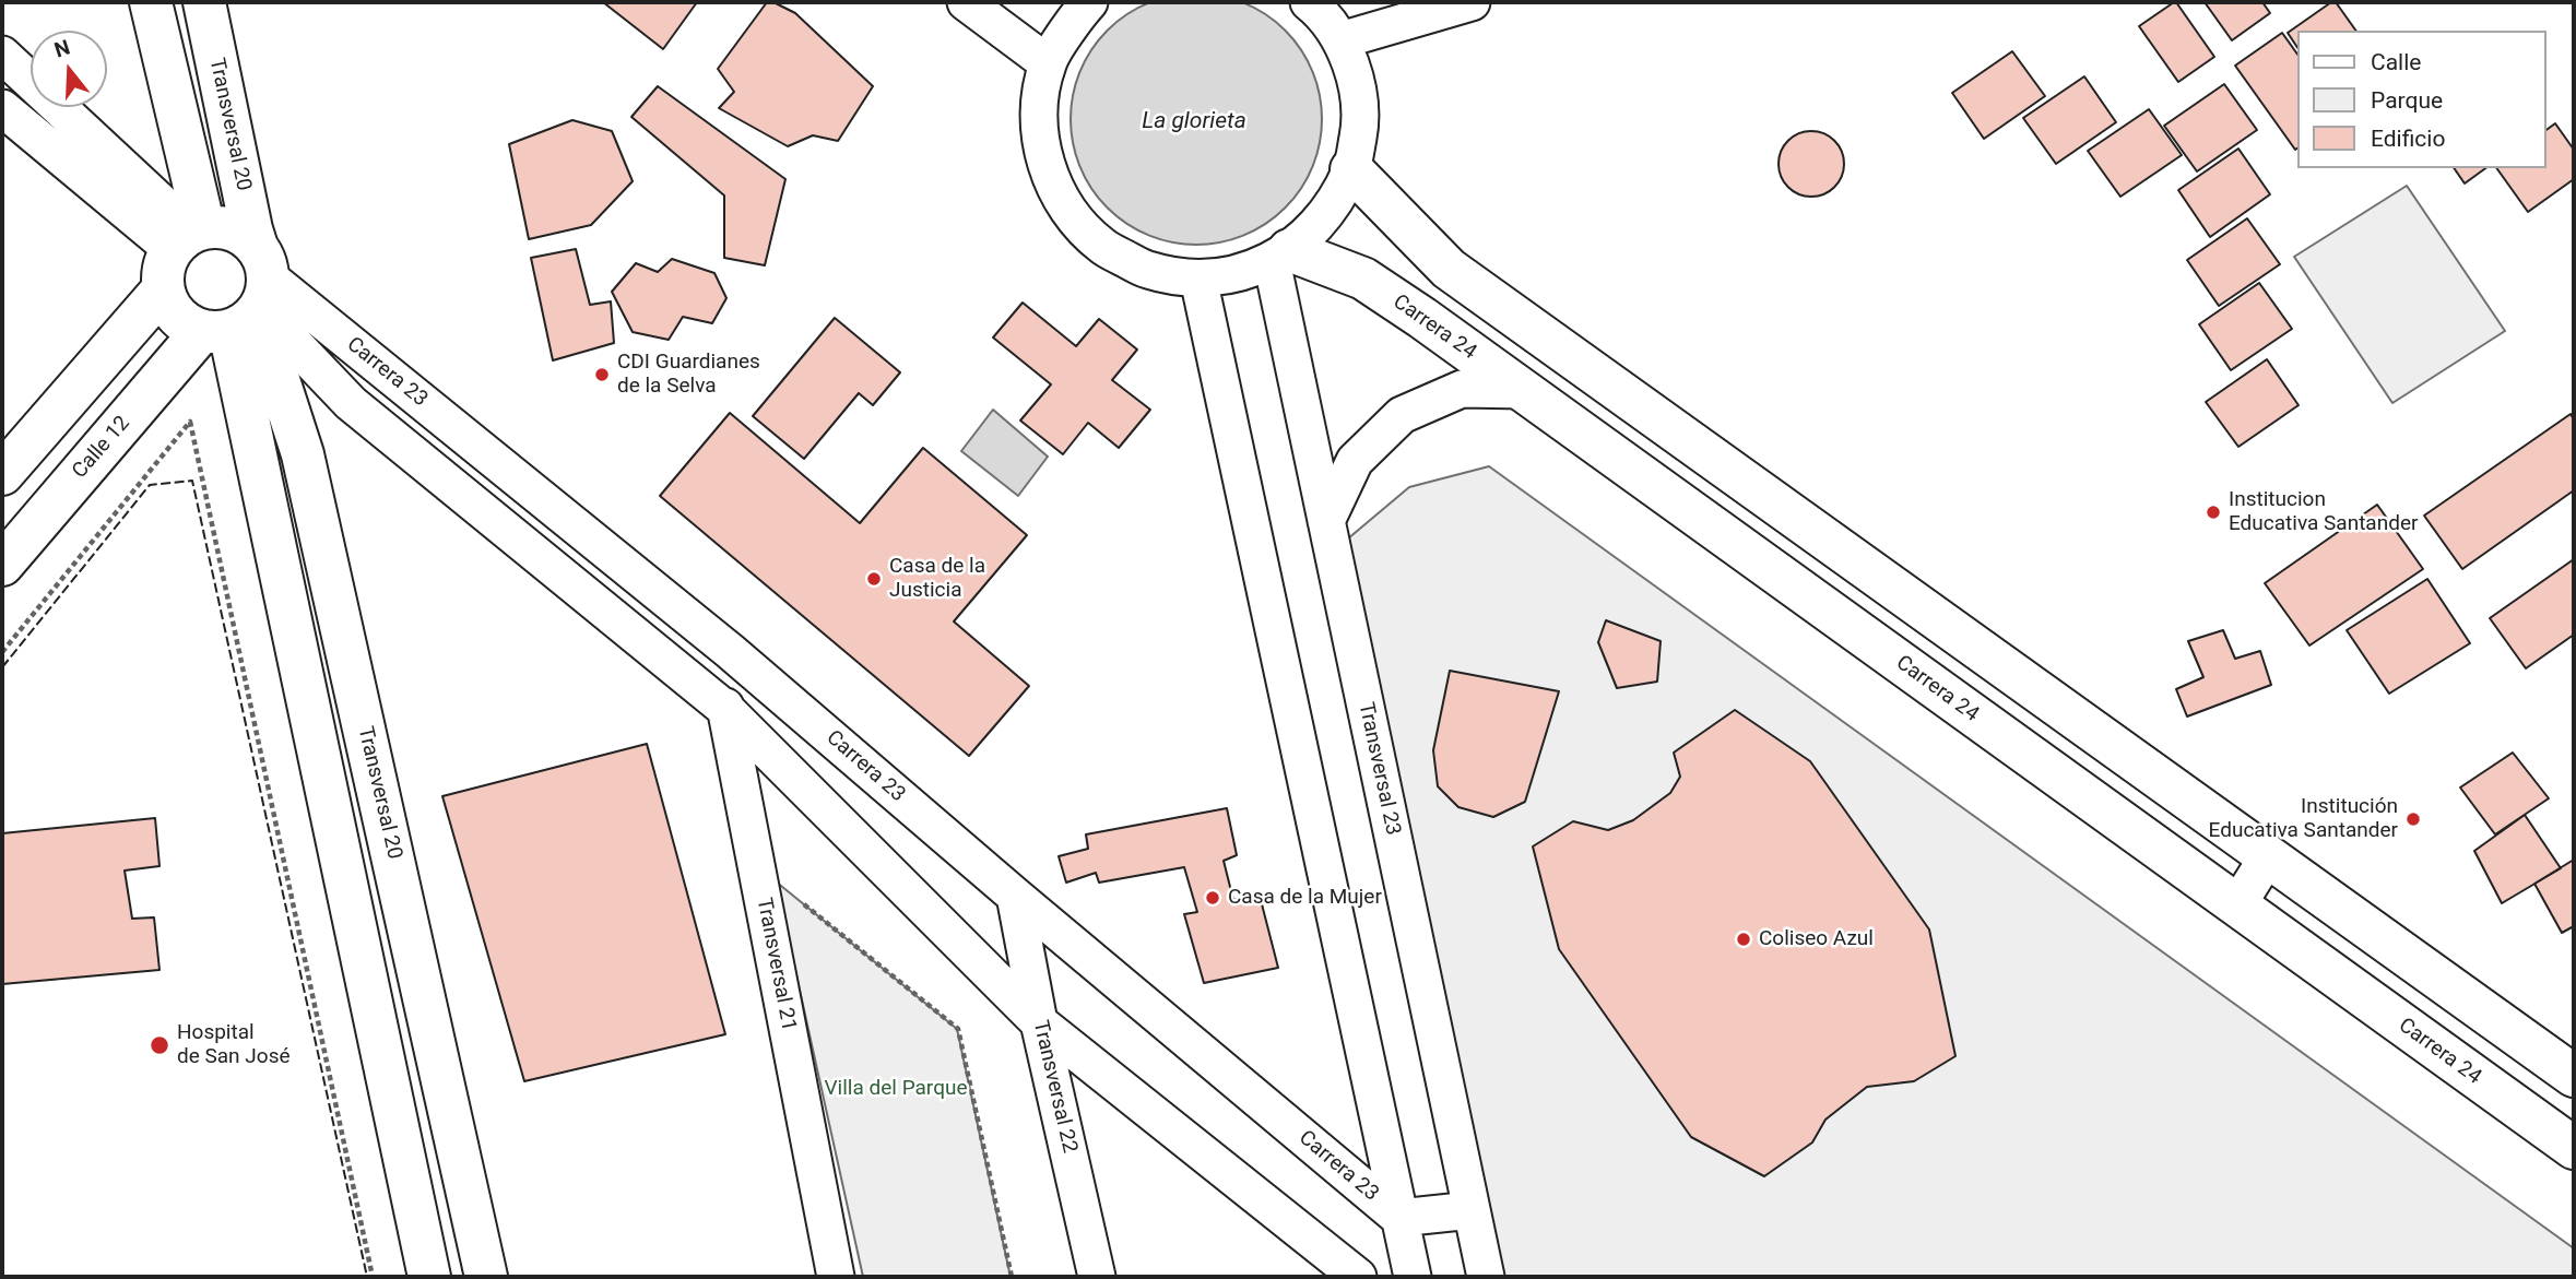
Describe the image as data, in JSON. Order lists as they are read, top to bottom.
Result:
{
  "streets": {
    "street": [
      "Transversal 20",
      "Carrera 24",
      "Carrera 23",
      "Calle 12",
      "Transversal 23",
      "Transversal 21",
      "Transversal 22"
    ]
  },
  "crossings": [
    ["Transversal 20", "Carrera 23"],
    ["Transversal 20", "Calle 12"],
    ["Carrera 24", "Transversal 23"],
    ["Carrera 23", "Calle 12"],
    ["Carrera 23", "Transversal 21"],
    ["Carrera 23", "Transversal 22"]
  ],
  "water": ["La glorieta"],
  "parks": ["Villa del Parque"],
  "places": [
    "CDI Guardianes de la Selva",
    "Institucion Educativa Santander",
    "Casa de la Justicia",
    "Institución Educativa Santander",
    "Casa de la Mujer",
    "Coliseo Azul",
    "Hospital de San José"
  ],
  "legend": ["Calle", "Parque", "Edificio"],
  "north": "top"
}
